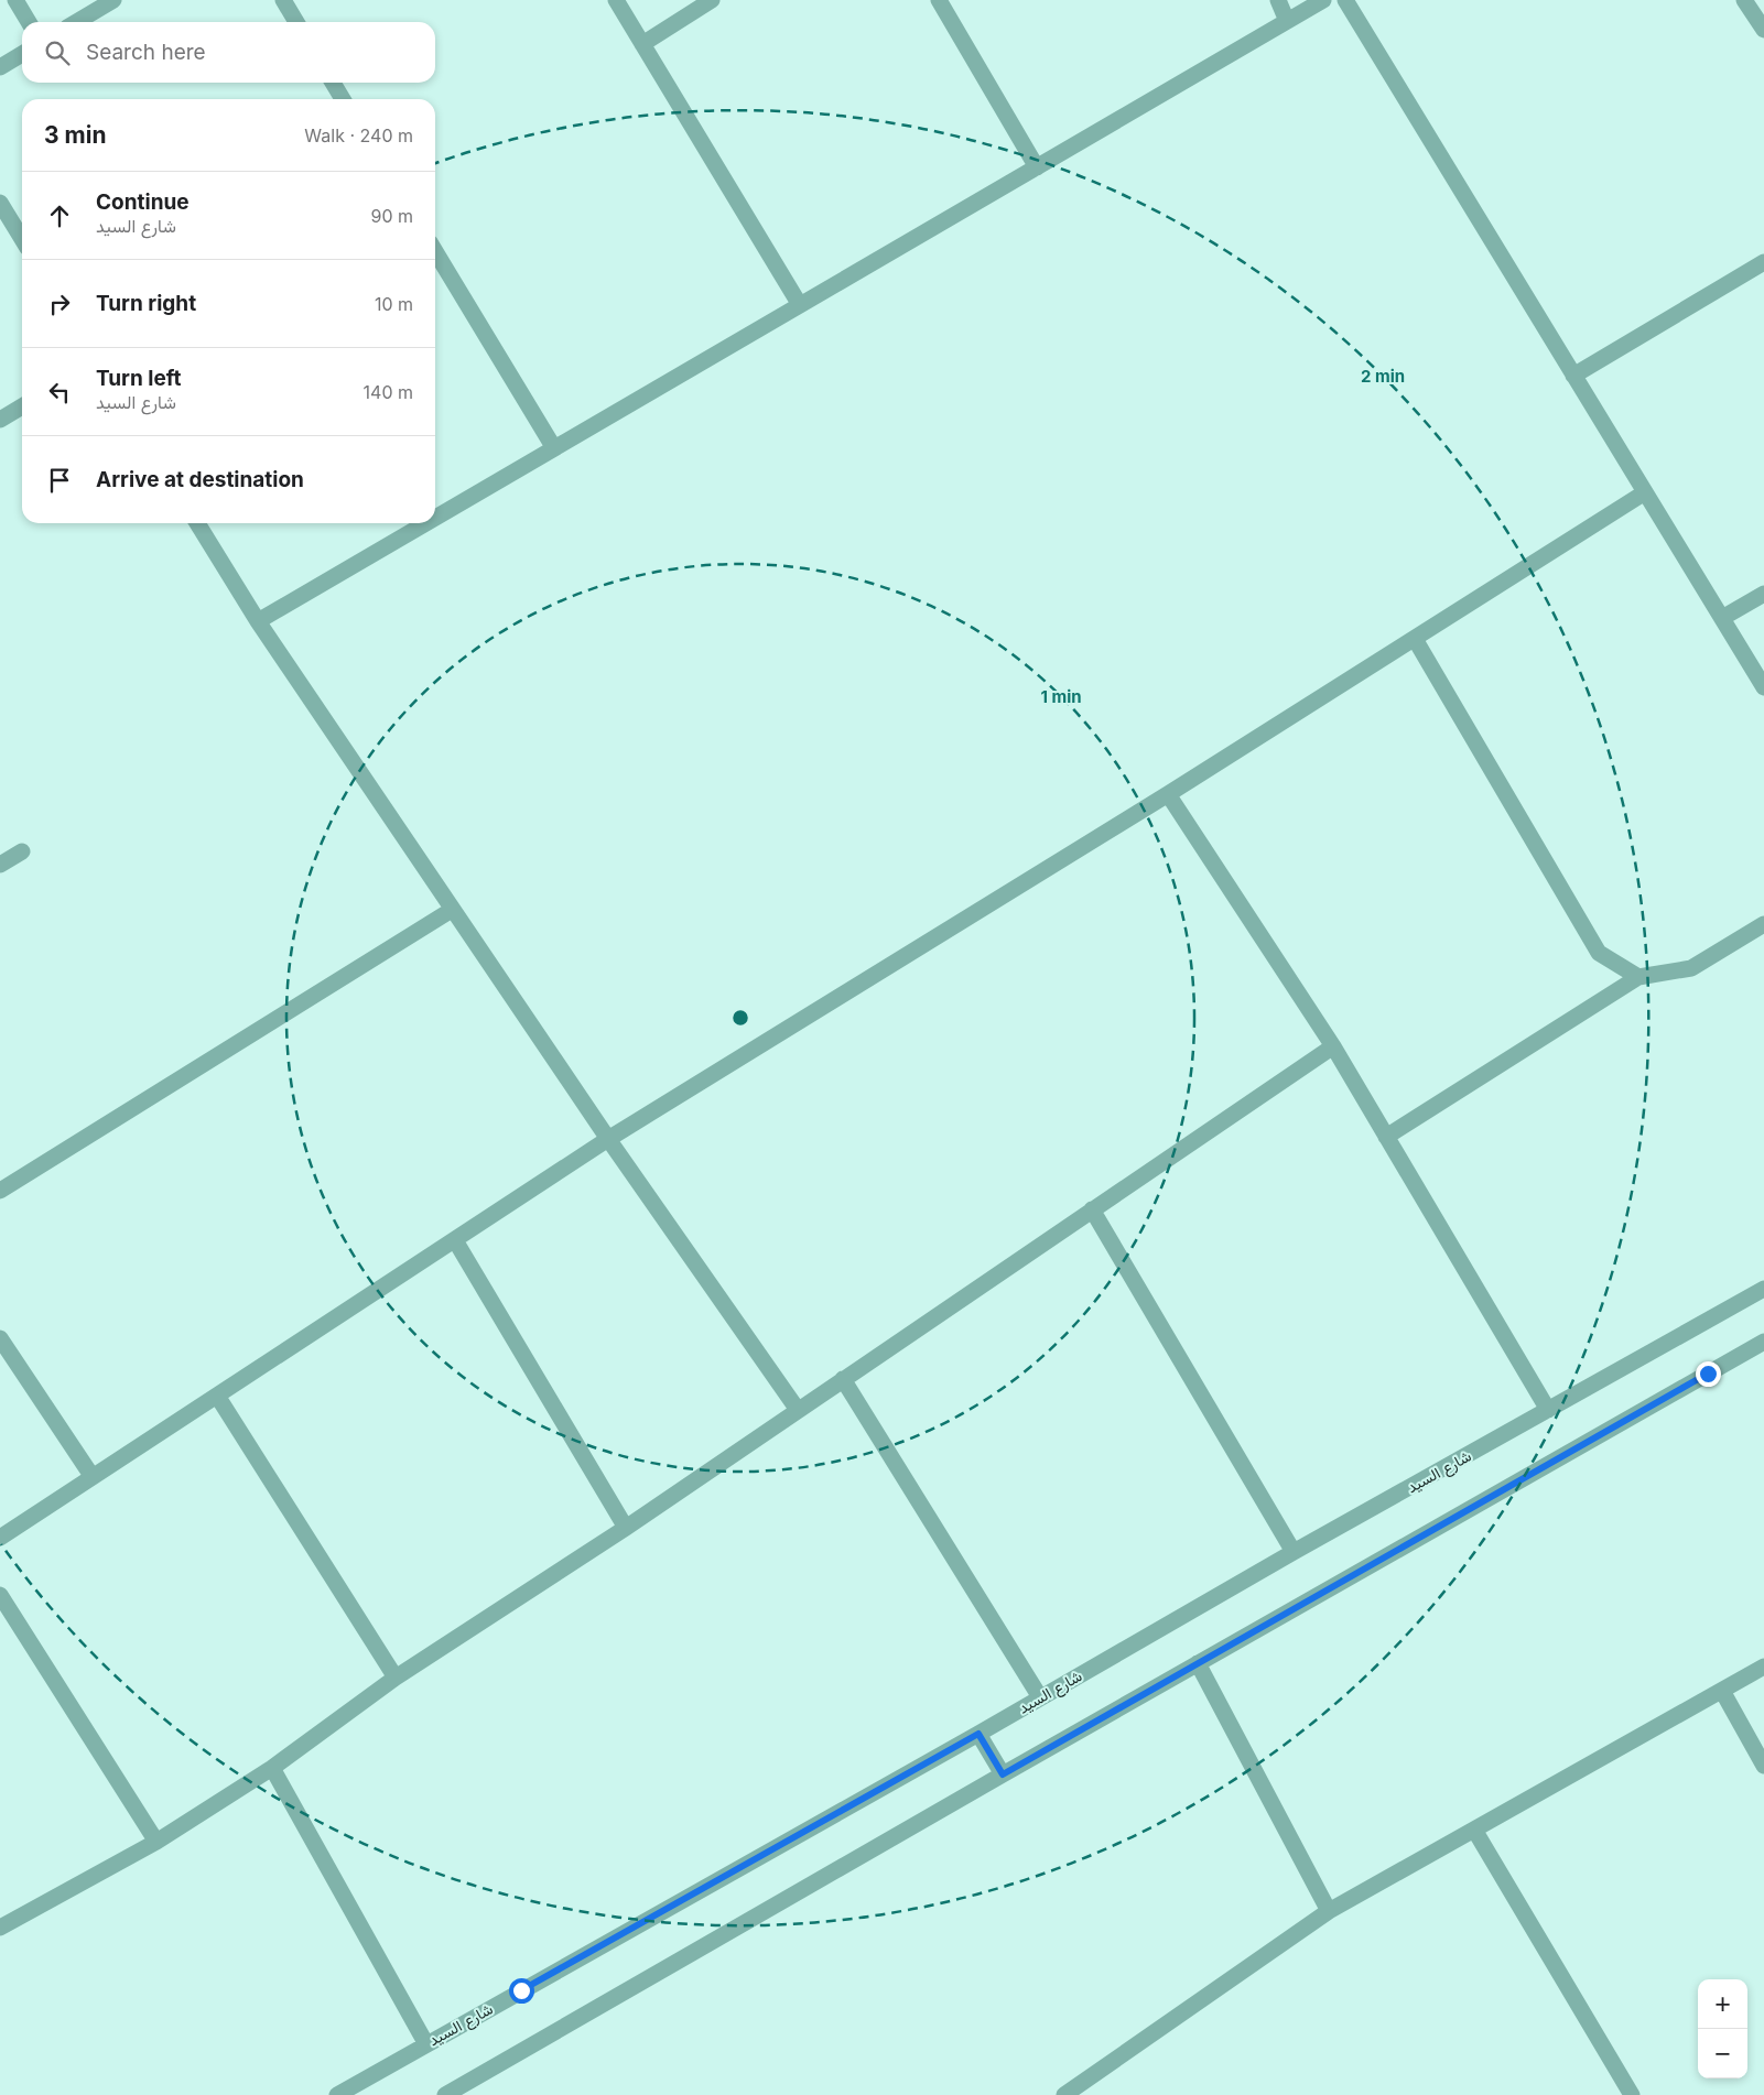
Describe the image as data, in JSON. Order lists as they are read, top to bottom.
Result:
{
  "streets": {
    "street": ["شارع السيد"]
  },
  "page": {
    "search": "Search here",
    "heading": ["3 min", "Walk · 240 m"],
    "list": [
      ["Continue", "شارع السيد", "90 m"],
      ["Turn right", "10 m"],
      ["Turn left", "شارع السيد", "140 m"],
      "Arrive at destination"
    ],
    "map_buttons": ["+", "−"]
  },
  "rings": ["2 min", "1 min"]
}
